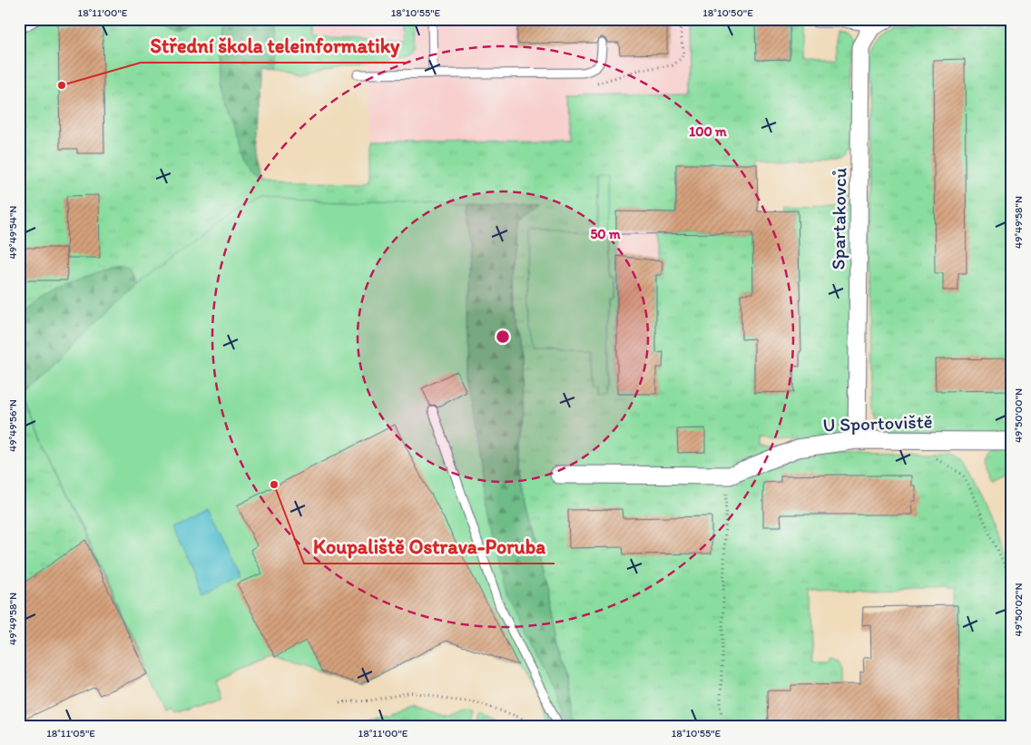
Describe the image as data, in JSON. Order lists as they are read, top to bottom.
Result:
{
  "streets": {
    "street": ["Spartakovců", "U Sportoviště"]
  },
  "crossings": [
    ["Spartakovců", "U Sportoviště"]
  ],
  "places": ["Střední škola teleinformatiky", "Koupaliště Ostrava-Poruba"],
  "coordinates": [
    "18°11'00\"E",
    "18°10'55\"E",
    "18°10'50\"E",
    "49°49'58\"N",
    "49°49'54\"N",
    "49°50'00\"N",
    "49°49'56\"N",
    "49°50'02\"N",
    "18°11'05\"E"
  ],
  "rings": ["100 m", "50 m"]
}
